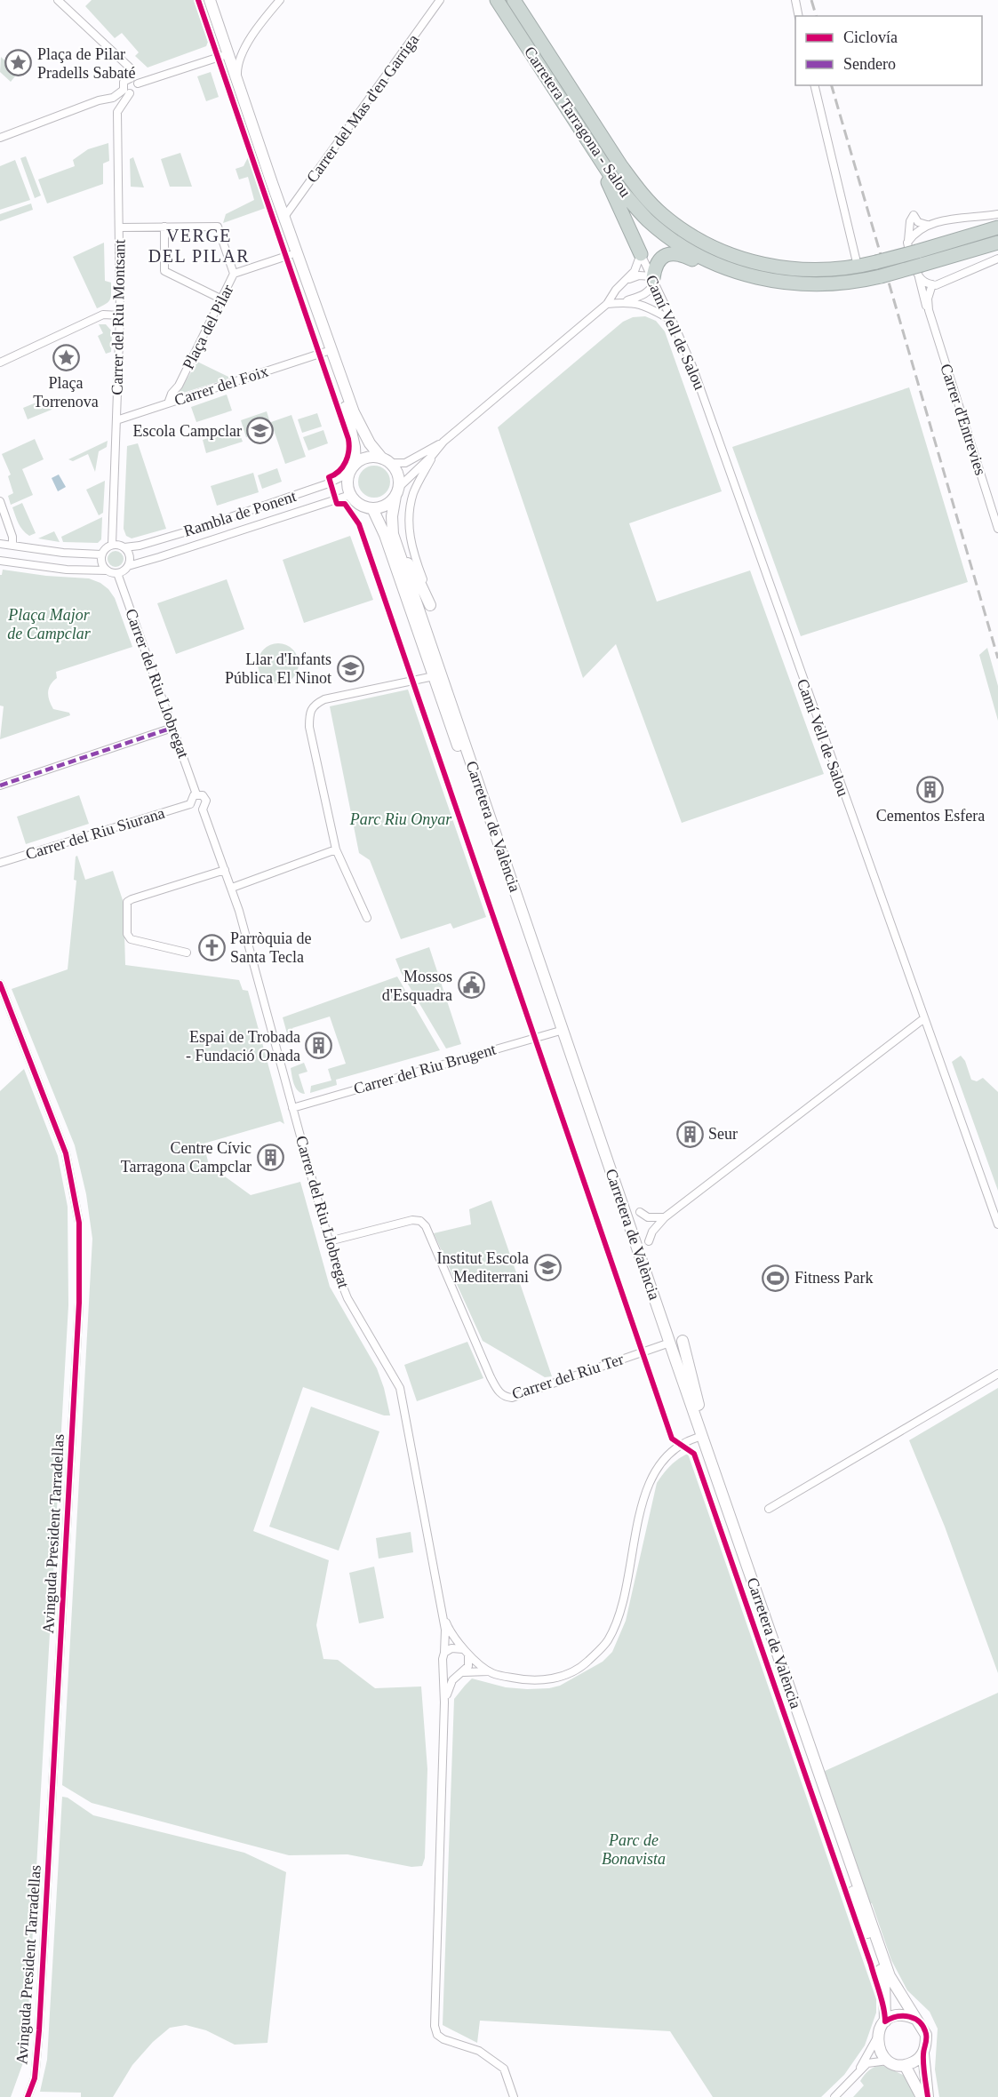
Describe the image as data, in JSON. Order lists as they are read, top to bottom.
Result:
{
  "streets": {
    "highway": ["Carretera Tarragona - Salou"],
    "main road": ["Carretera de València"],
    "street": [
      "Carrer del Mas d'en Garriga",
      "Carrer del Riu Montsant",
      "Plaça del Pilar",
      "Camí Vell de Salou",
      "Carrer del Foix",
      "Carrer d'Entrevies",
      "Rambla de Ponent",
      "Carrer del Riu Llobregat",
      "Carrer del Riu Siurana",
      "Carrer del Riu Brugent",
      "Carrer del Riu Ter",
      "Avinguda President Tarradellas"
    ]
  },
  "crossings": [
    ["Carretera Tarragona - Salou", "Carrer d'Entrevies"],
    ["Carrer del Riu Montsant", "Carrer del Foix"],
    ["Carrer del Riu Montsant", "Rambla de Ponent"],
    ["Carrer del Riu Montsant", "Carrer del Riu Llobregat"],
    ["Plaça del Pilar", "Carrer del Foix"],
    ["Rambla de Ponent", "Carrer del Riu Llobregat"],
    ["Rambla de Ponent", "Carretera de València"],
    ["Carrer del Riu Llobregat", "Carretera de València"],
    ["Carrer del Riu Llobregat", "Carrer del Riu Siurana"],
    ["Carrer del Riu Llobregat", "Carrer del Riu Brugent"],
    ["Carrer del Riu Llobregat", "Carrer del Riu Ter"],
    ["Carretera de València", "Carrer del Riu Brugent"],
    ["Carretera de València", "Carrer del Riu Ter"]
  ],
  "districts": ["VERGE DEL PILAR"],
  "parks": ["Plaça Major de Campclar", "Parc Riu Onyar", "Parc de Bonavista"],
  "places": {
    "place": ["Plaça de Pilar Pradells Sabaté", "Plaça Torrenova"],
    "school or university": ["Escola Campclar", "Llar d'Infants Pública El Ninot", "Institut Escola Mediterrani"],
    "building": [
      "Cementos Esfera",
      "Espai de Trobada - Fundació Onada",
      "Seur",
      "Centre Cívic Tarragona Campclar"
    ],
    "church": ["Parròquia de Santa Tecla"],
    "public building": ["Mossos d'Esquadra"],
    "sports": ["Fitness Park"]
  },
  "legend": ["Ciclovía", "Sendero"]
}
